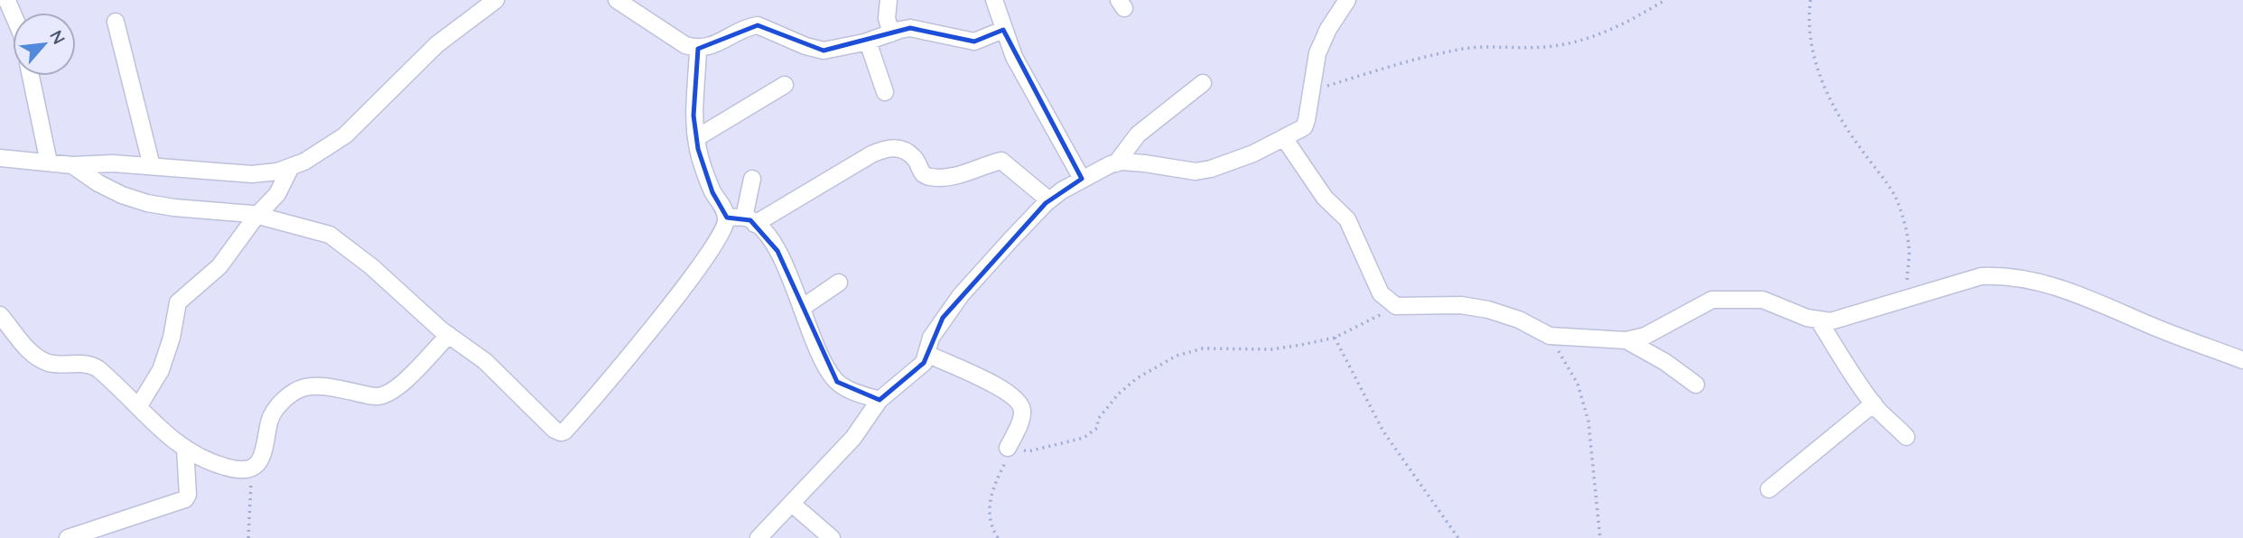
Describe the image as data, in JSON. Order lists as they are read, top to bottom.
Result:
{
  "north": "top right"
}
